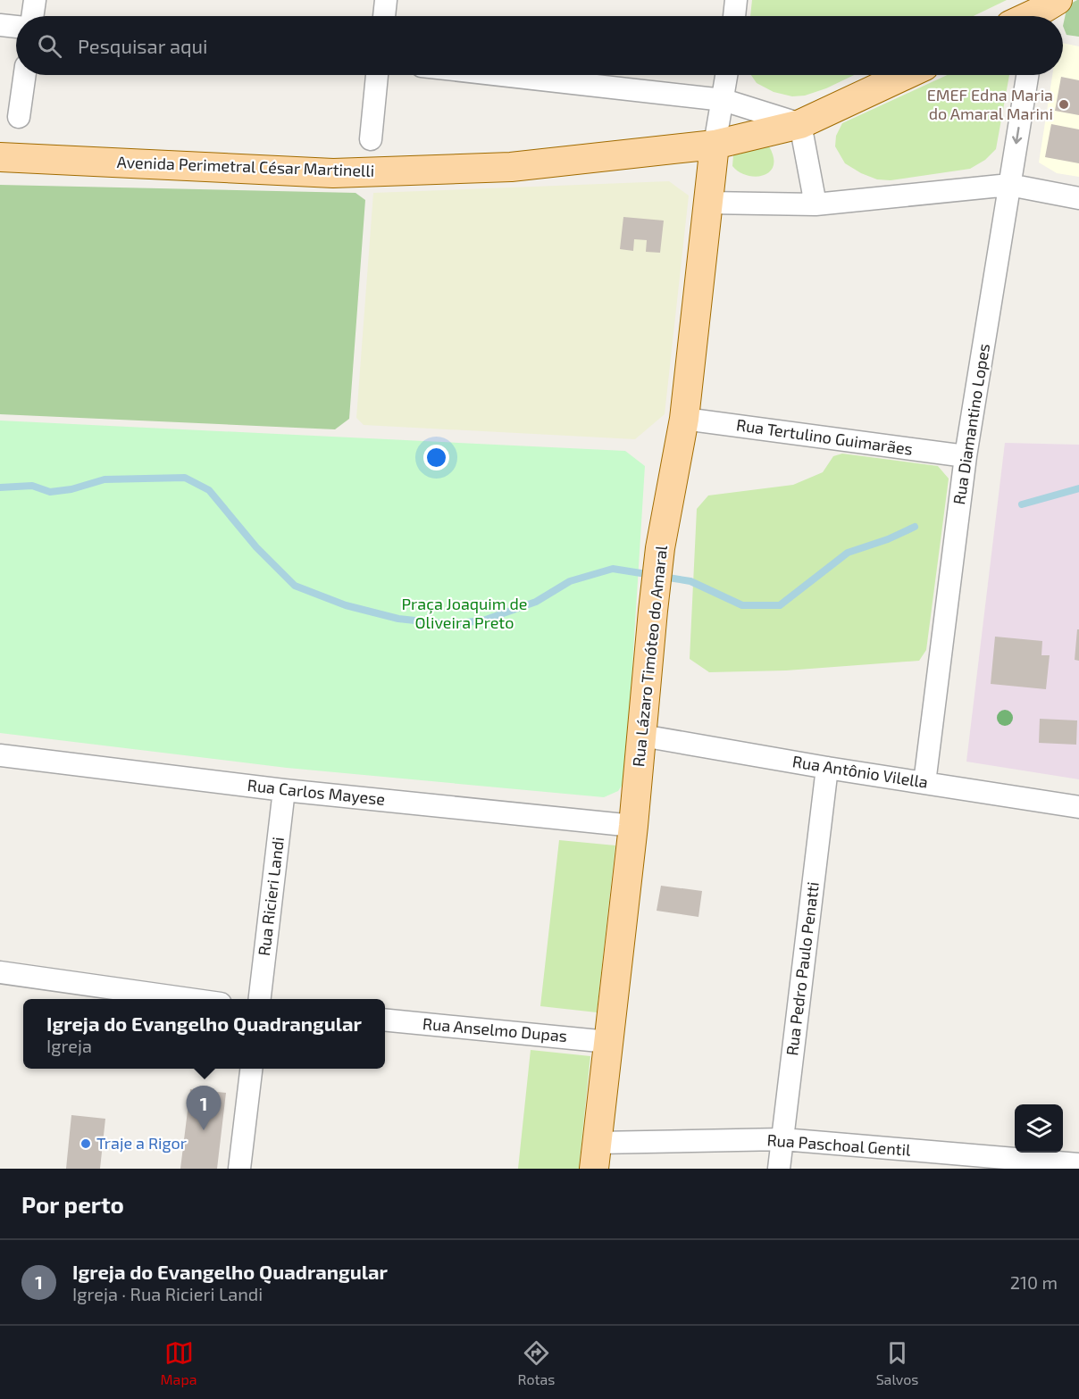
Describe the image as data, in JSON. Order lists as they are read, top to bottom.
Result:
{
  "streets": {
    "main road": ["Avenida Perimetral César Martinelli", "Rua Lázaro Timóteo do Amaral"],
    "street": [
      "Rua Diamantino Lopes",
      "Rua Tertulino Guimarães",
      "Rua Antônio Vilella",
      "Rua Carlos Mayese",
      "Rua Ricieri Landi",
      "Rua Pedro Paulo Penatti",
      "Rua Anselmo Dupas",
      "Rua Paschoal Gentil"
    ]
  },
  "crossings": [
    ["Avenida Perimetral César Martinelli", "Rua Lázaro Timóteo do Amaral"],
    ["Rua Diamantino Lopes", "Rua Tertulino Guimarães"],
    ["Rua Diamantino Lopes", "Rua Antônio Vilella"],
    ["Rua Tertulino Guimarães", "Rua Lázaro Timóteo do Amaral"],
    ["Rua Lázaro Timóteo do Amaral", "Rua Antônio Vilella"],
    ["Rua Lázaro Timóteo do Amaral", "Rua Carlos Mayese"],
    ["Rua Lázaro Timóteo do Amaral", "Rua Anselmo Dupas"],
    ["Rua Lázaro Timóteo do Amaral", "Rua Paschoal Gentil"],
    ["Rua Antônio Vilella", "Rua Pedro Paulo Penatti"],
    ["Rua Carlos Mayese", "Rua Ricieri Landi"],
    ["Rua Pedro Paulo Penatti", "Rua Paschoal Gentil"]
  ],
  "parks": ["Praça Joaquim de Oliveira Preto"],
  "places": ["EMEF Edna Maria do Amaral Marini", "Traje a Rigor"],
  "page": {
    "search": "Pesquisar aqui",
    "popup": ["Igreja do Evangelho Quadrangular", "Igreja"],
    "pins": "1",
    "heading": "Por perto",
    "list": [
      {
        "mark": "1",
        "name": "Igreja do Evangelho Quadrangular",
        "note": "Igreja · Rua Ricieri Landi",
        "value": "210 m"
      }
    ],
    "nav": ["Mapa", "Rotas", "Salvos"]
  }
}
